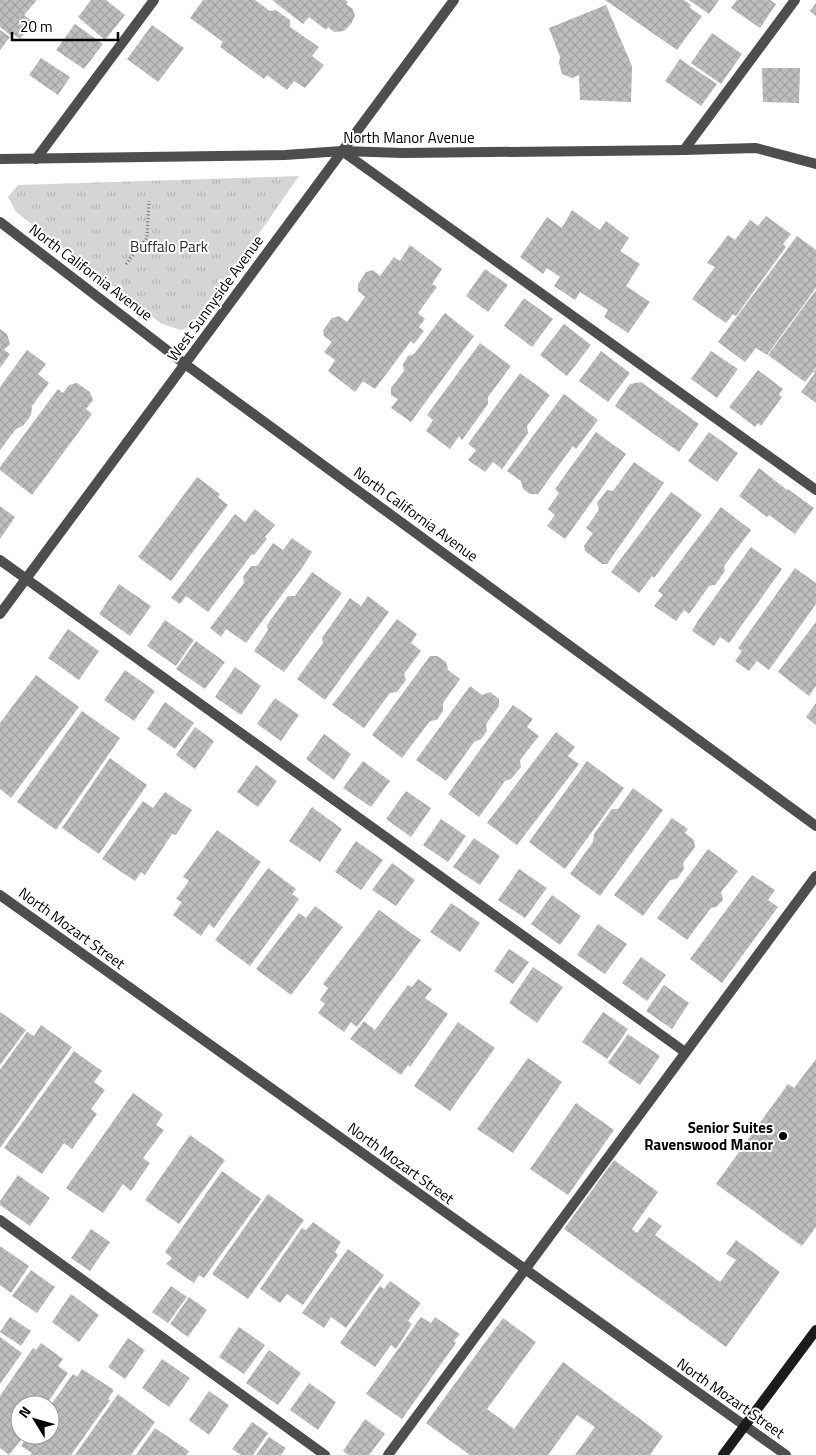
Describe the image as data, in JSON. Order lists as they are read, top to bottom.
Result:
{
  "streets": {
    "street": [
      "North Manor Avenue",
      "North California Avenue",
      "West Sunnyside Avenue",
      "North Mozart Street"
    ]
  },
  "crossings": [
    ["North Manor Avenue", "West Sunnyside Avenue"],
    ["North California Avenue", "West Sunnyside Avenue"]
  ],
  "parks": ["Buffalo Park"],
  "places": ["Senior Suites Ravenswood Manor"],
  "scale_bar": "20 m",
  "north": "top left"
}
